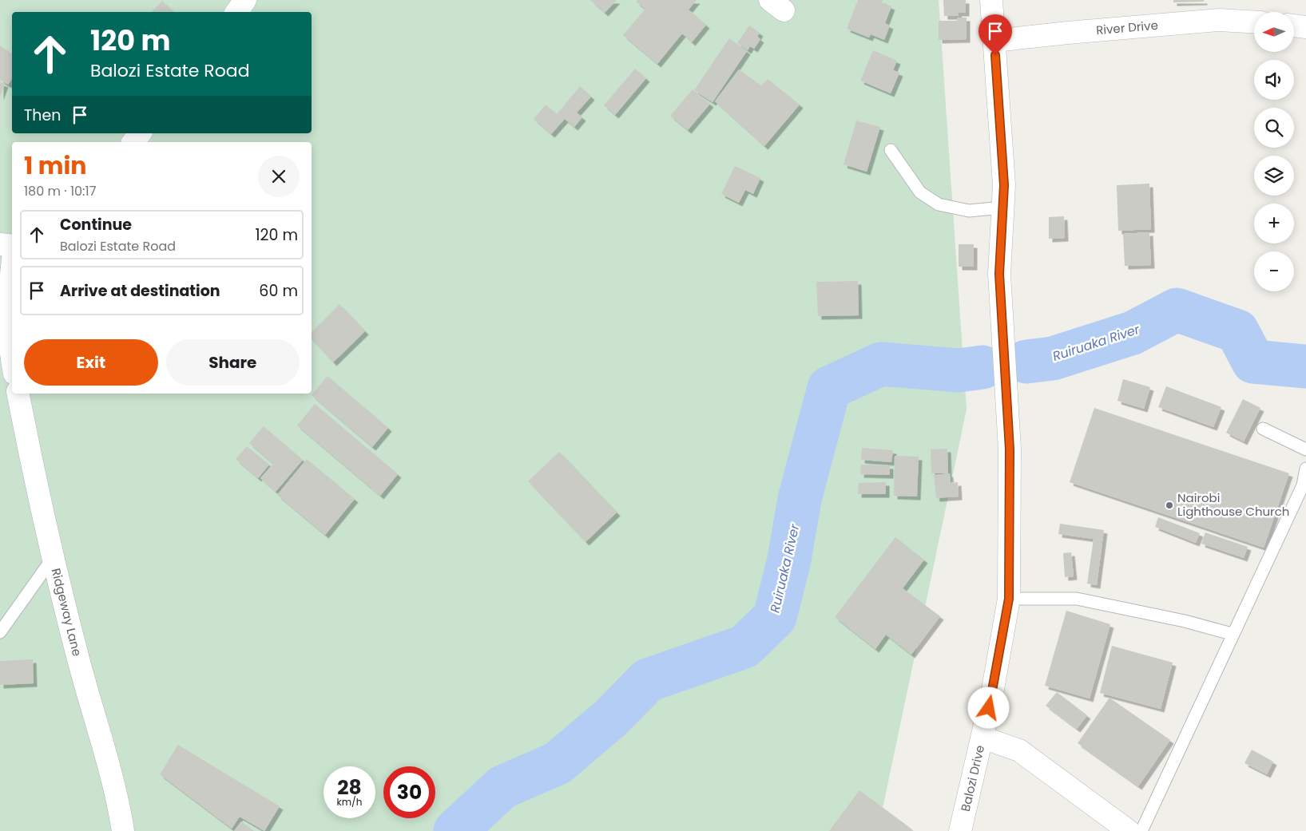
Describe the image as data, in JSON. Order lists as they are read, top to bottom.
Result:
{
  "streets": {
    "street": ["River Drive", "Ridgeway Lane", "Balozi Drive"]
  },
  "crossings": [
    ["River Drive", "Balozi Drive"]
  ],
  "water": ["Ruiruaka River"],
  "places": ["Nairobi Lighthouse Church"],
  "north": "left",
  "page": {
    "map_buttons": ["+", "−"],
    "turn": ["120 m", "Balozi Estate Road"],
    "then": "Then",
    "heading": ["1 min", "180 m · 10:17"],
    "list": [
      {
        "name": "Continue",
        "note": "Balozi Estate Road",
        "value": "120 m"
      },
      {
        "name": "Arrive at destination",
        "value": "60 m"
      }
    ],
    "buttons": ["Exit", "Share"],
    "speed": "28 km/h",
    "limit": "30"
  }
}
